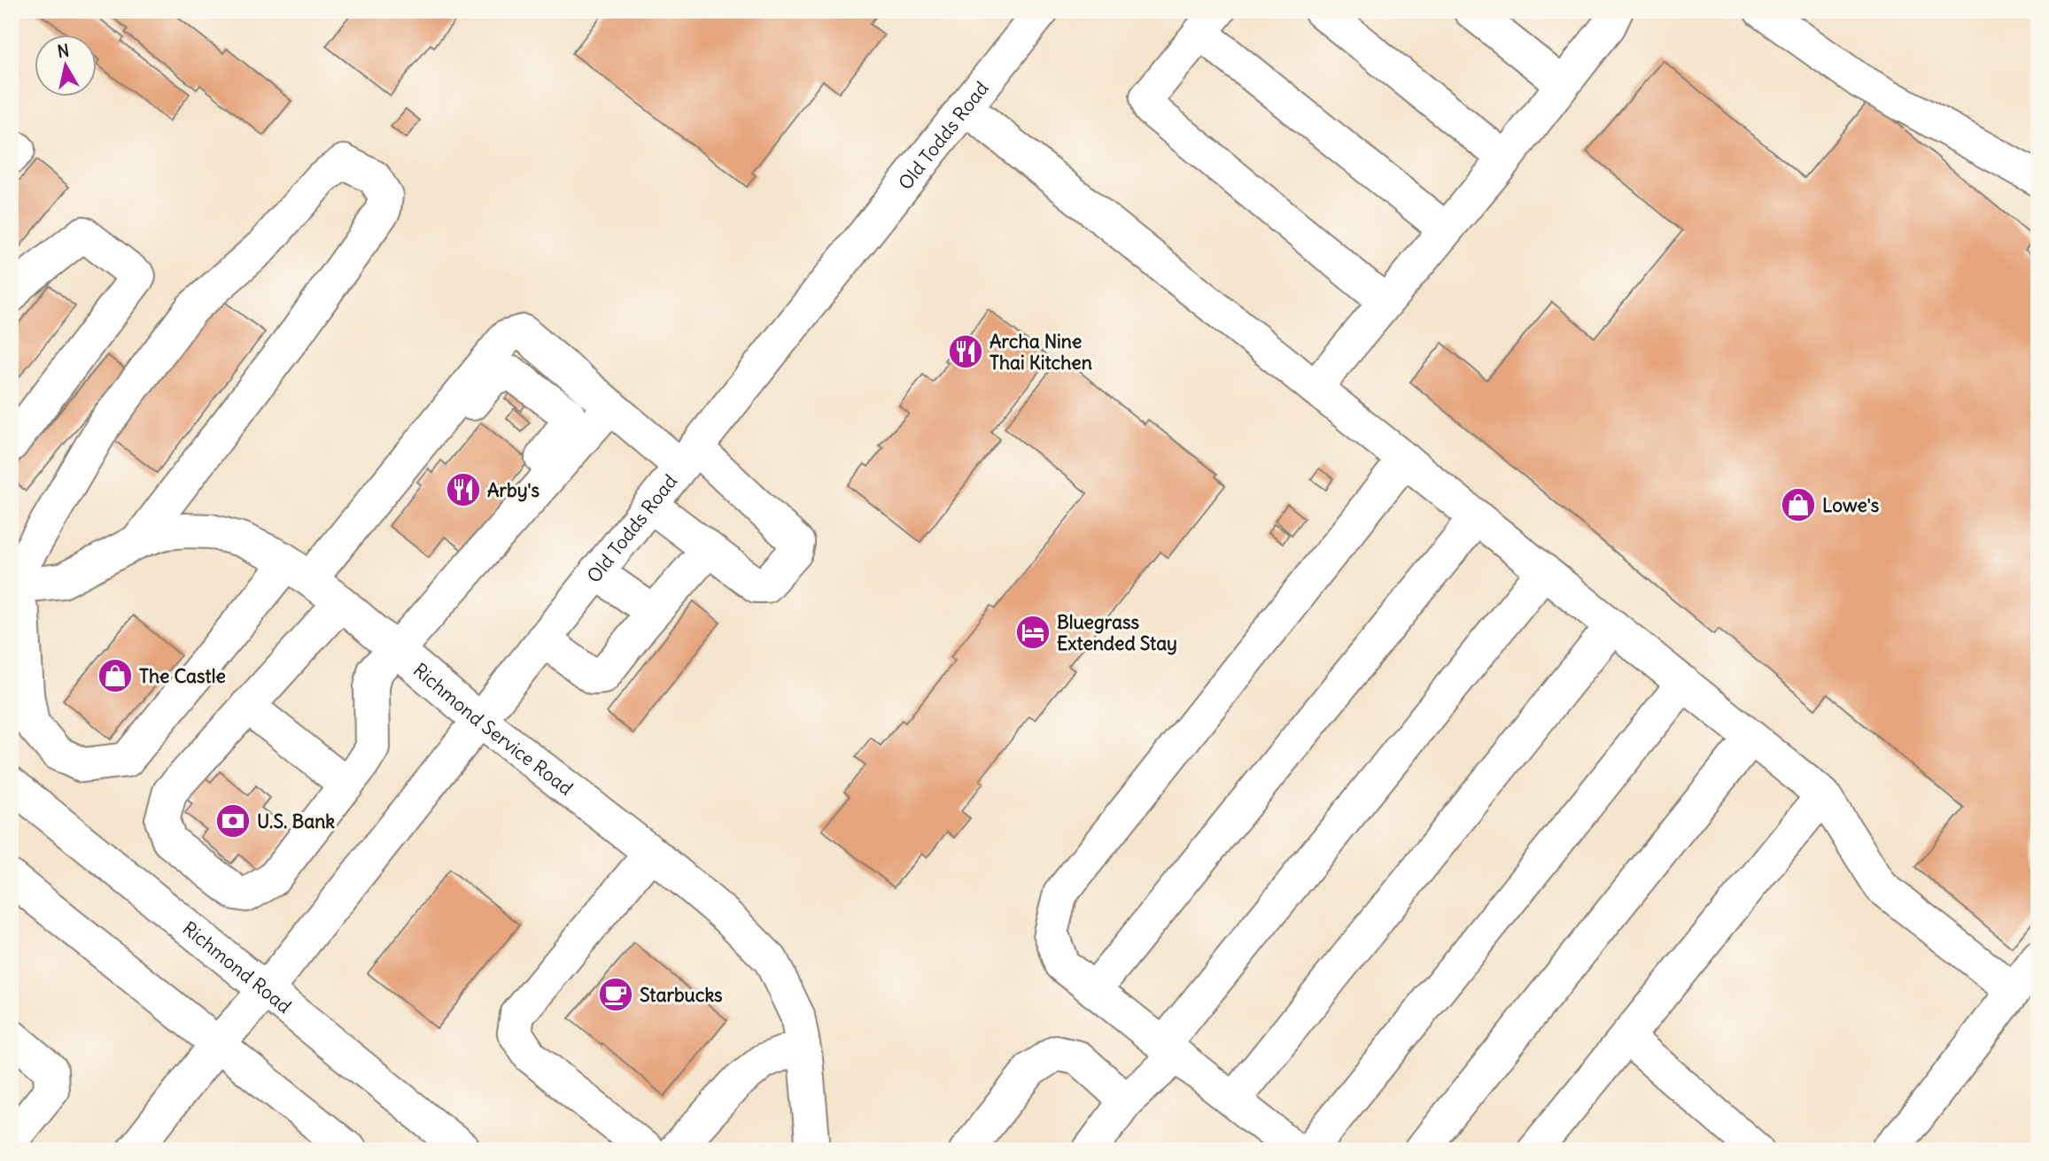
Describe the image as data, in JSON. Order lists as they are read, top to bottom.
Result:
{
  "streets": {
    "main road": ["Old Todds Road", "Richmond Service Road", "Richmond Road"]
  },
  "crossings": [
    ["Old Todds Road", "Richmond Service Road"],
    ["Old Todds Road", "Richmond Road"]
  ],
  "places": {
    "restaurant": ["Archa Nine Thai Kitchen", "Arby's"],
    "shop": ["Lowe's", "The Castle"],
    "hotel": ["Bluegrass Extended Stay"],
    "bank": ["U.S. Bank"],
    "cafe": ["Starbucks"]
  },
  "north": "top"
}
